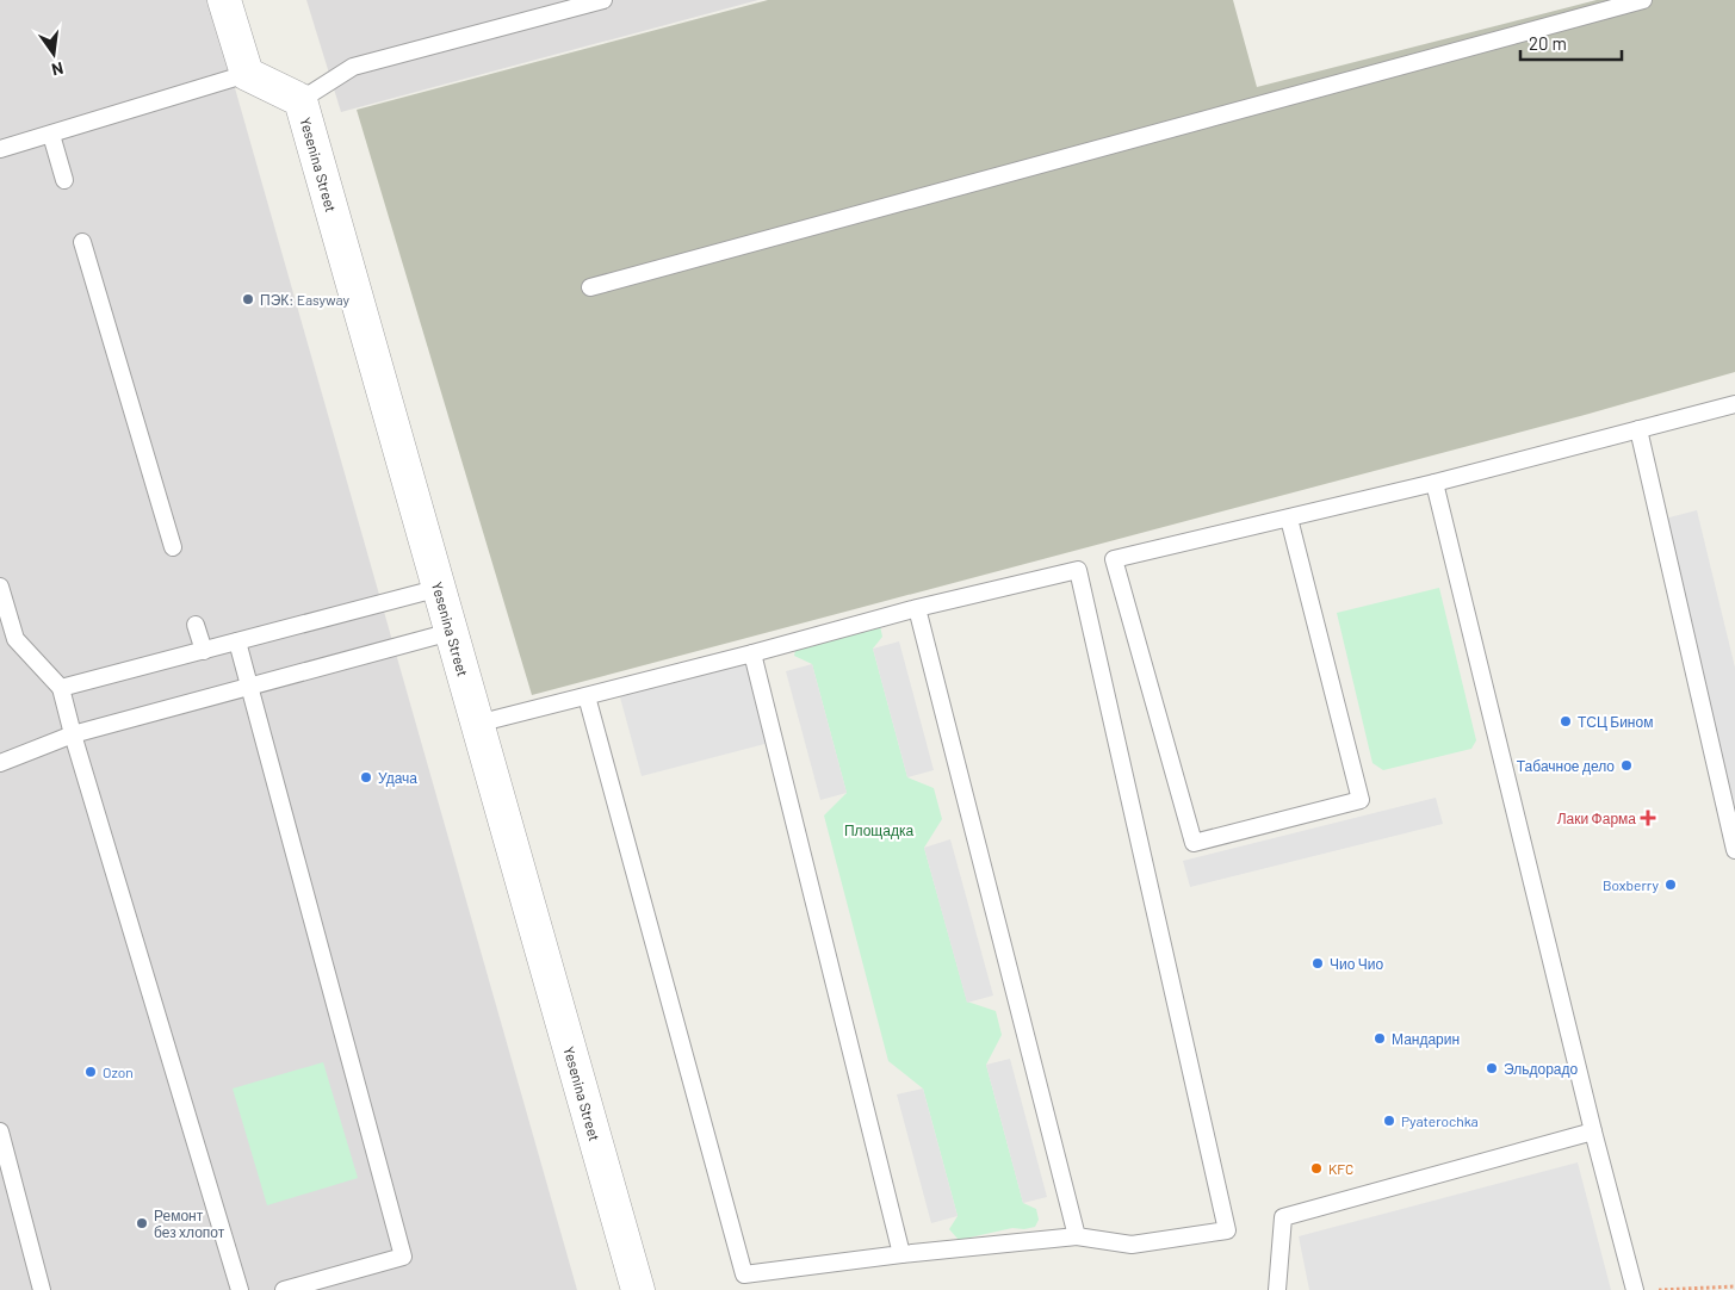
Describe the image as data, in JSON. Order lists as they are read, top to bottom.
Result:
{
  "streets": {
    "street": ["Yesenina Street"]
  },
  "parks": ["Площадка"],
  "places": {
    "other": [
      "ПЭК: Easyway",
      "ТСЦ Бином",
      "Табачное дело",
      "Удача",
      "Boxberry",
      "Чио Чио",
      "Мандарин",
      "Эльдорадо",
      "Ozon",
      "Pyaterochka",
      "KFC",
      "Ремонт без хлопот"
    ],
    "health": ["Лаки Фарма"]
  },
  "scale_bar": "20 m",
  "north": "bottom"
}
